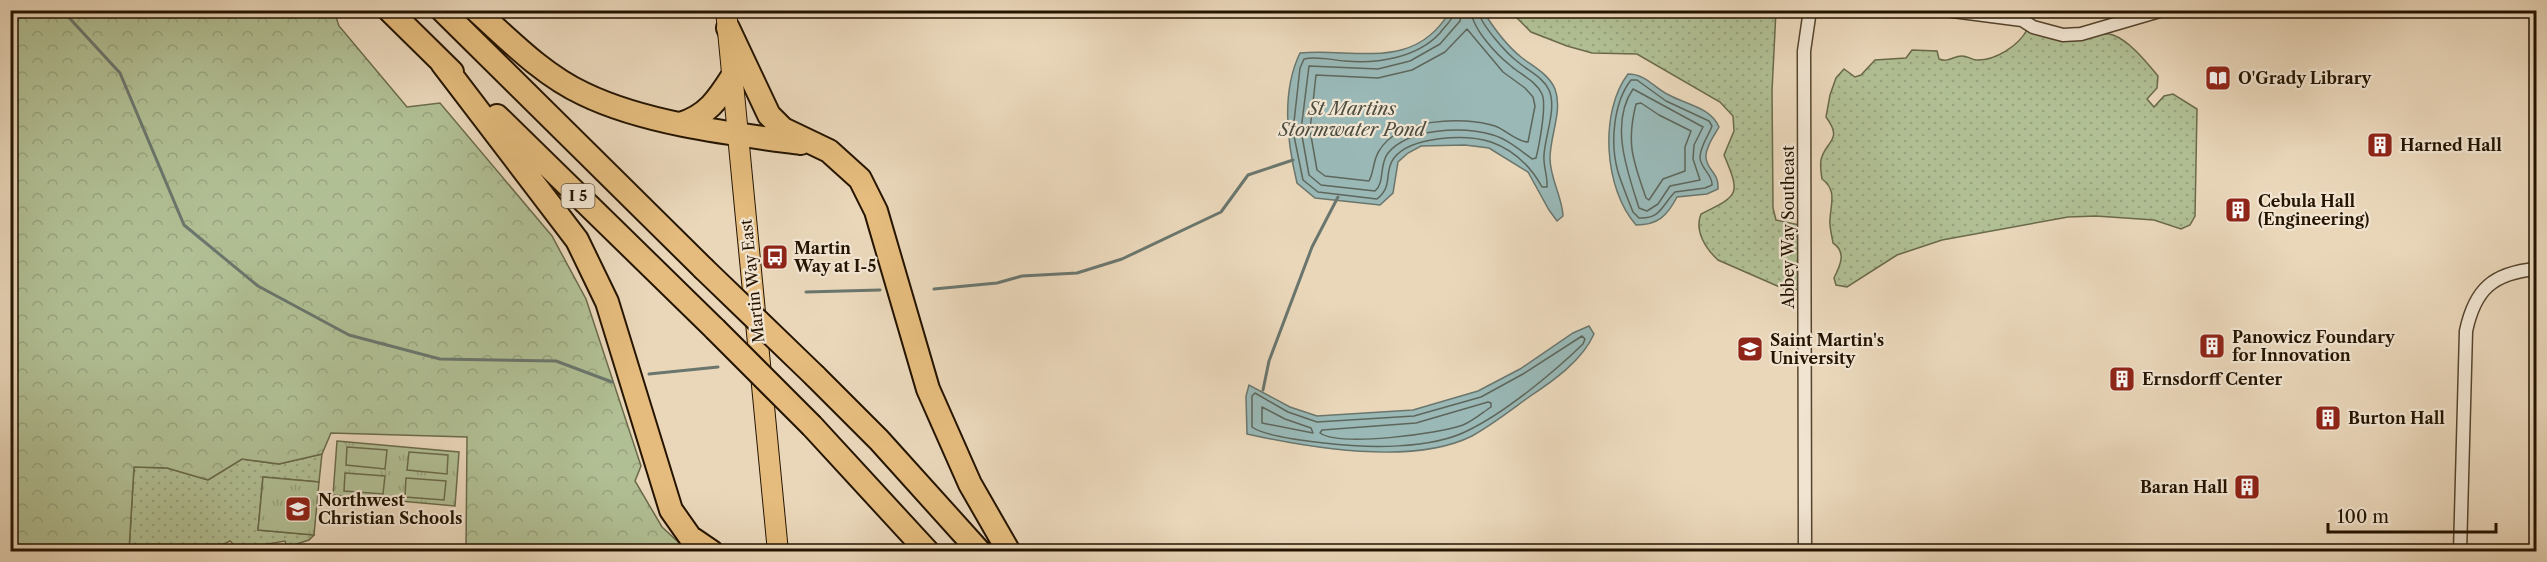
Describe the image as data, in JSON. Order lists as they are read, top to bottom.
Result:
{
  "streets": {
    "highway": ["I 5"],
    "main road": ["Martin Way East"],
    "street": ["Abbey Way Southeast"]
  },
  "water": ["St Martins Stormwater Pond"],
  "places": {
    "library": ["O'Grady Library"],
    "building": [
      "Harned Hall",
      "Cebula Hall (Engineering)",
      "Panowicz Foundary for Innovation",
      "Ernsdorff Center",
      "Burton Hall",
      "Baran Hall"
    ],
    "bus stop": ["Martin Way at I-5"],
    "school or university": ["Saint Martin's University", "Northwest Christian Schools"]
  },
  "scale_bar": "100 m"
}
